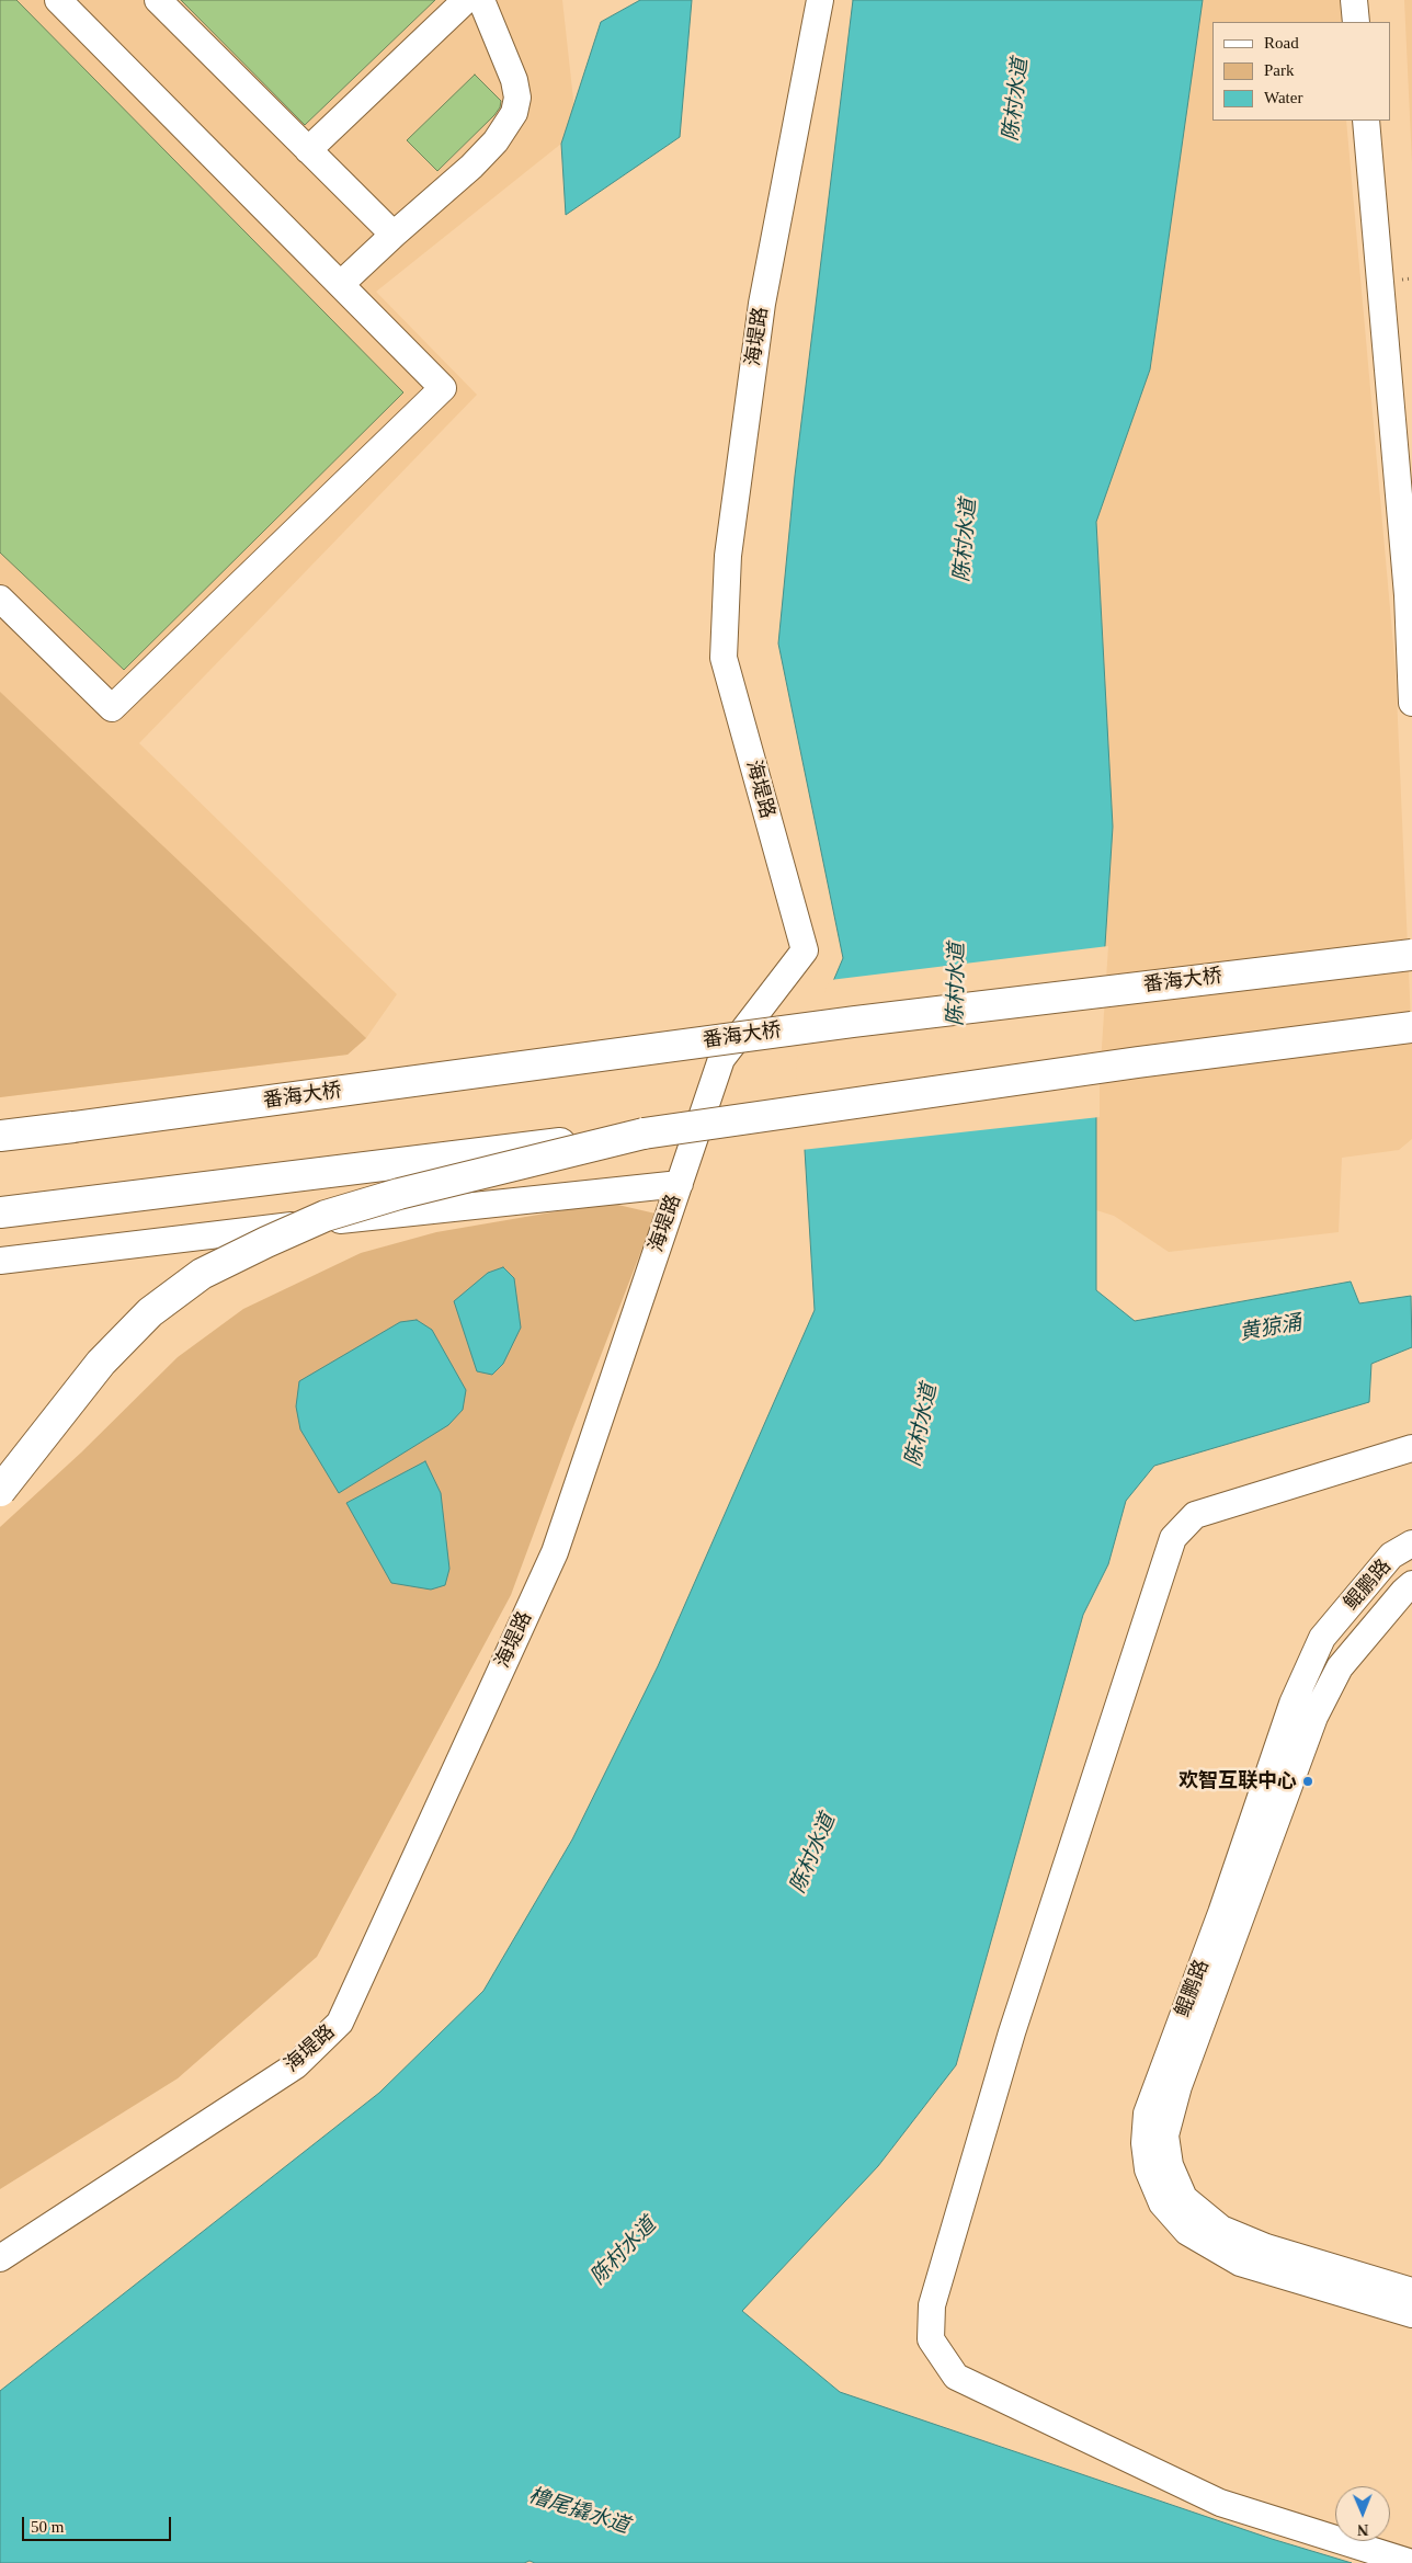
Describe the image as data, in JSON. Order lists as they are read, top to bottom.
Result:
{
  "streets": {
    "main road": ["番海大桥"],
    "street": ["海堤路", "鲲鹏路"]
  },
  "water": ["陈村水道", "黄猄涌", "橹尾撬水道"],
  "places": ["欢智互联中心"],
  "legend": ["Road", "Park", "Water"],
  "scale_bar": "50 m",
  "north": "bottom"
}
